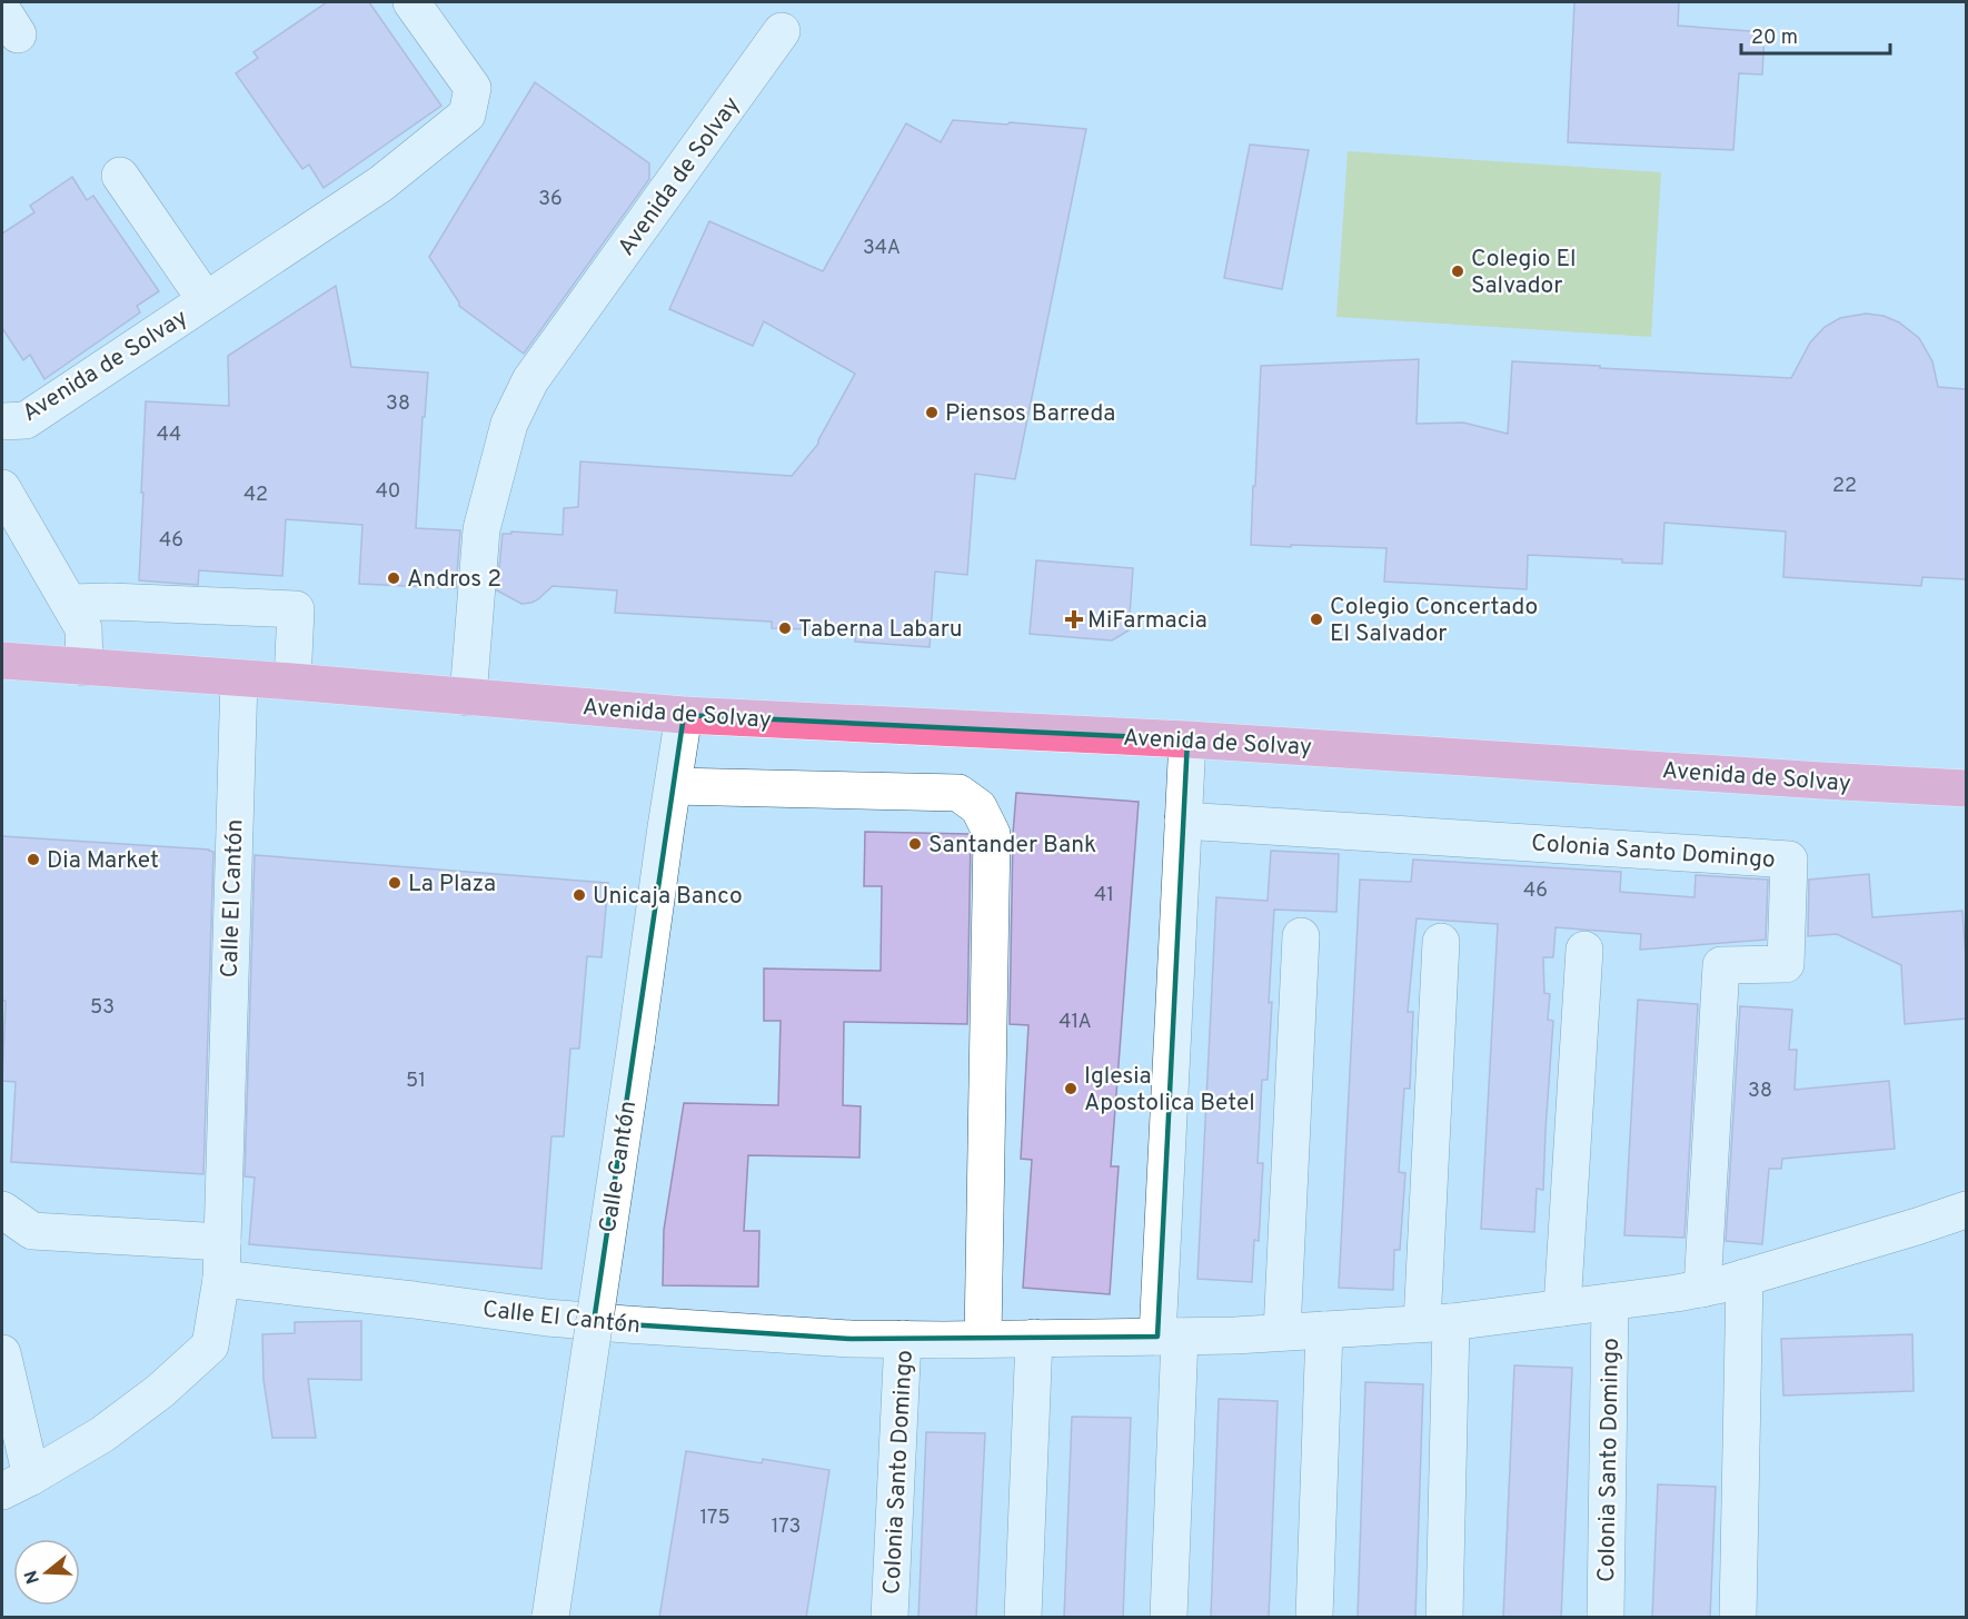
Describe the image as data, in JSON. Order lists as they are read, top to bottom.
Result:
{
  "streets": {
    "highway": ["Avenida de Solvay"],
    "street": ["Colonia Santo Domingo", "Calle El Cantón", "Calle Cantón"]
  },
  "crossings": [
    ["Avenida de Solvay", "Calle El Cantón"],
    ["Avenida de Solvay", "Calle Cantón"],
    ["Colonia Santo Domingo", "Calle El Cantón"]
  ],
  "places": {
    "other": [
      "Colegio El Salvador",
      "Piensos Barreda",
      "Andros 2",
      "Colegio Concertado El Salvador",
      "Taberna Labaru",
      "Santander Bank",
      "Dia Market",
      "La Plaza",
      "Unicaja Banco",
      "Iglesia Apostolica Betel"
    ],
    "health": ["MiFarmacia"]
  },
  "house_numbers": [
    "36",
    "34A",
    "38",
    "44",
    "22",
    "40",
    "42",
    "46",
    "46",
    "41",
    "53",
    "41A",
    "51",
    "38",
    "175",
    "173"
  ],
  "scale_bar": "20 m",
  "north": "left"
}
